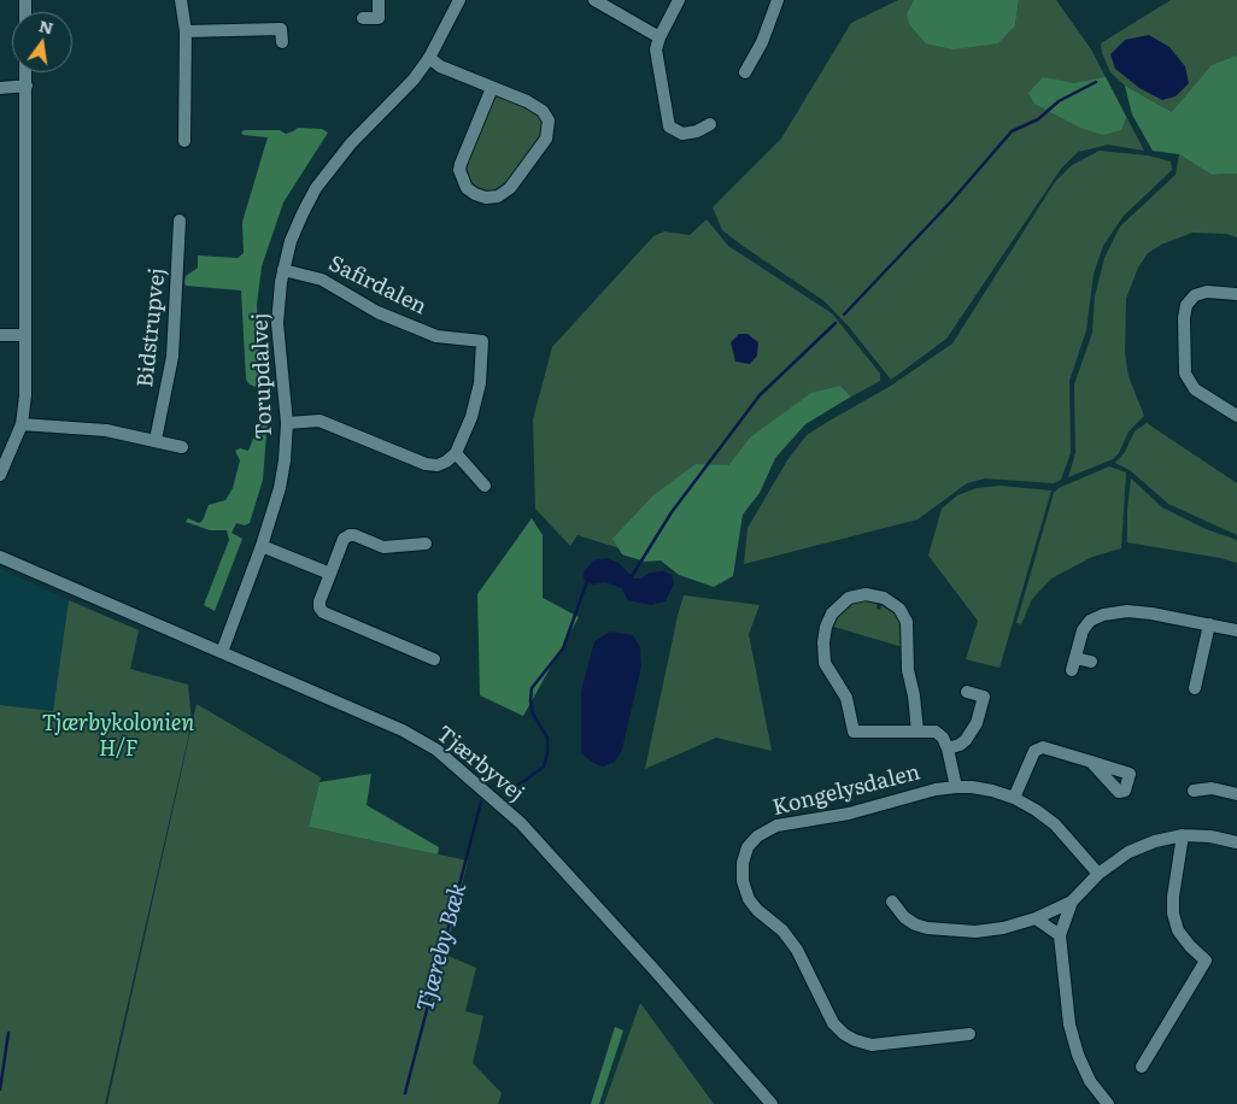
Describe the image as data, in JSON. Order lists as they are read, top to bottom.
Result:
{
  "streets": {
    "street": [
      "Safirdalen",
      "Bidstrupvej",
      "Torupdalvej",
      "Tjærbyvej",
      "Kongelysdalen"
    ]
  },
  "crossings": [
    ["Safirdalen", "Torupdalvej"],
    ["Torupdalvej", "Tjærbyvej"]
  ],
  "water": ["Tjæreby Bæk"],
  "parks": ["Tjærbykolonien H/F"],
  "north": "top"
}
